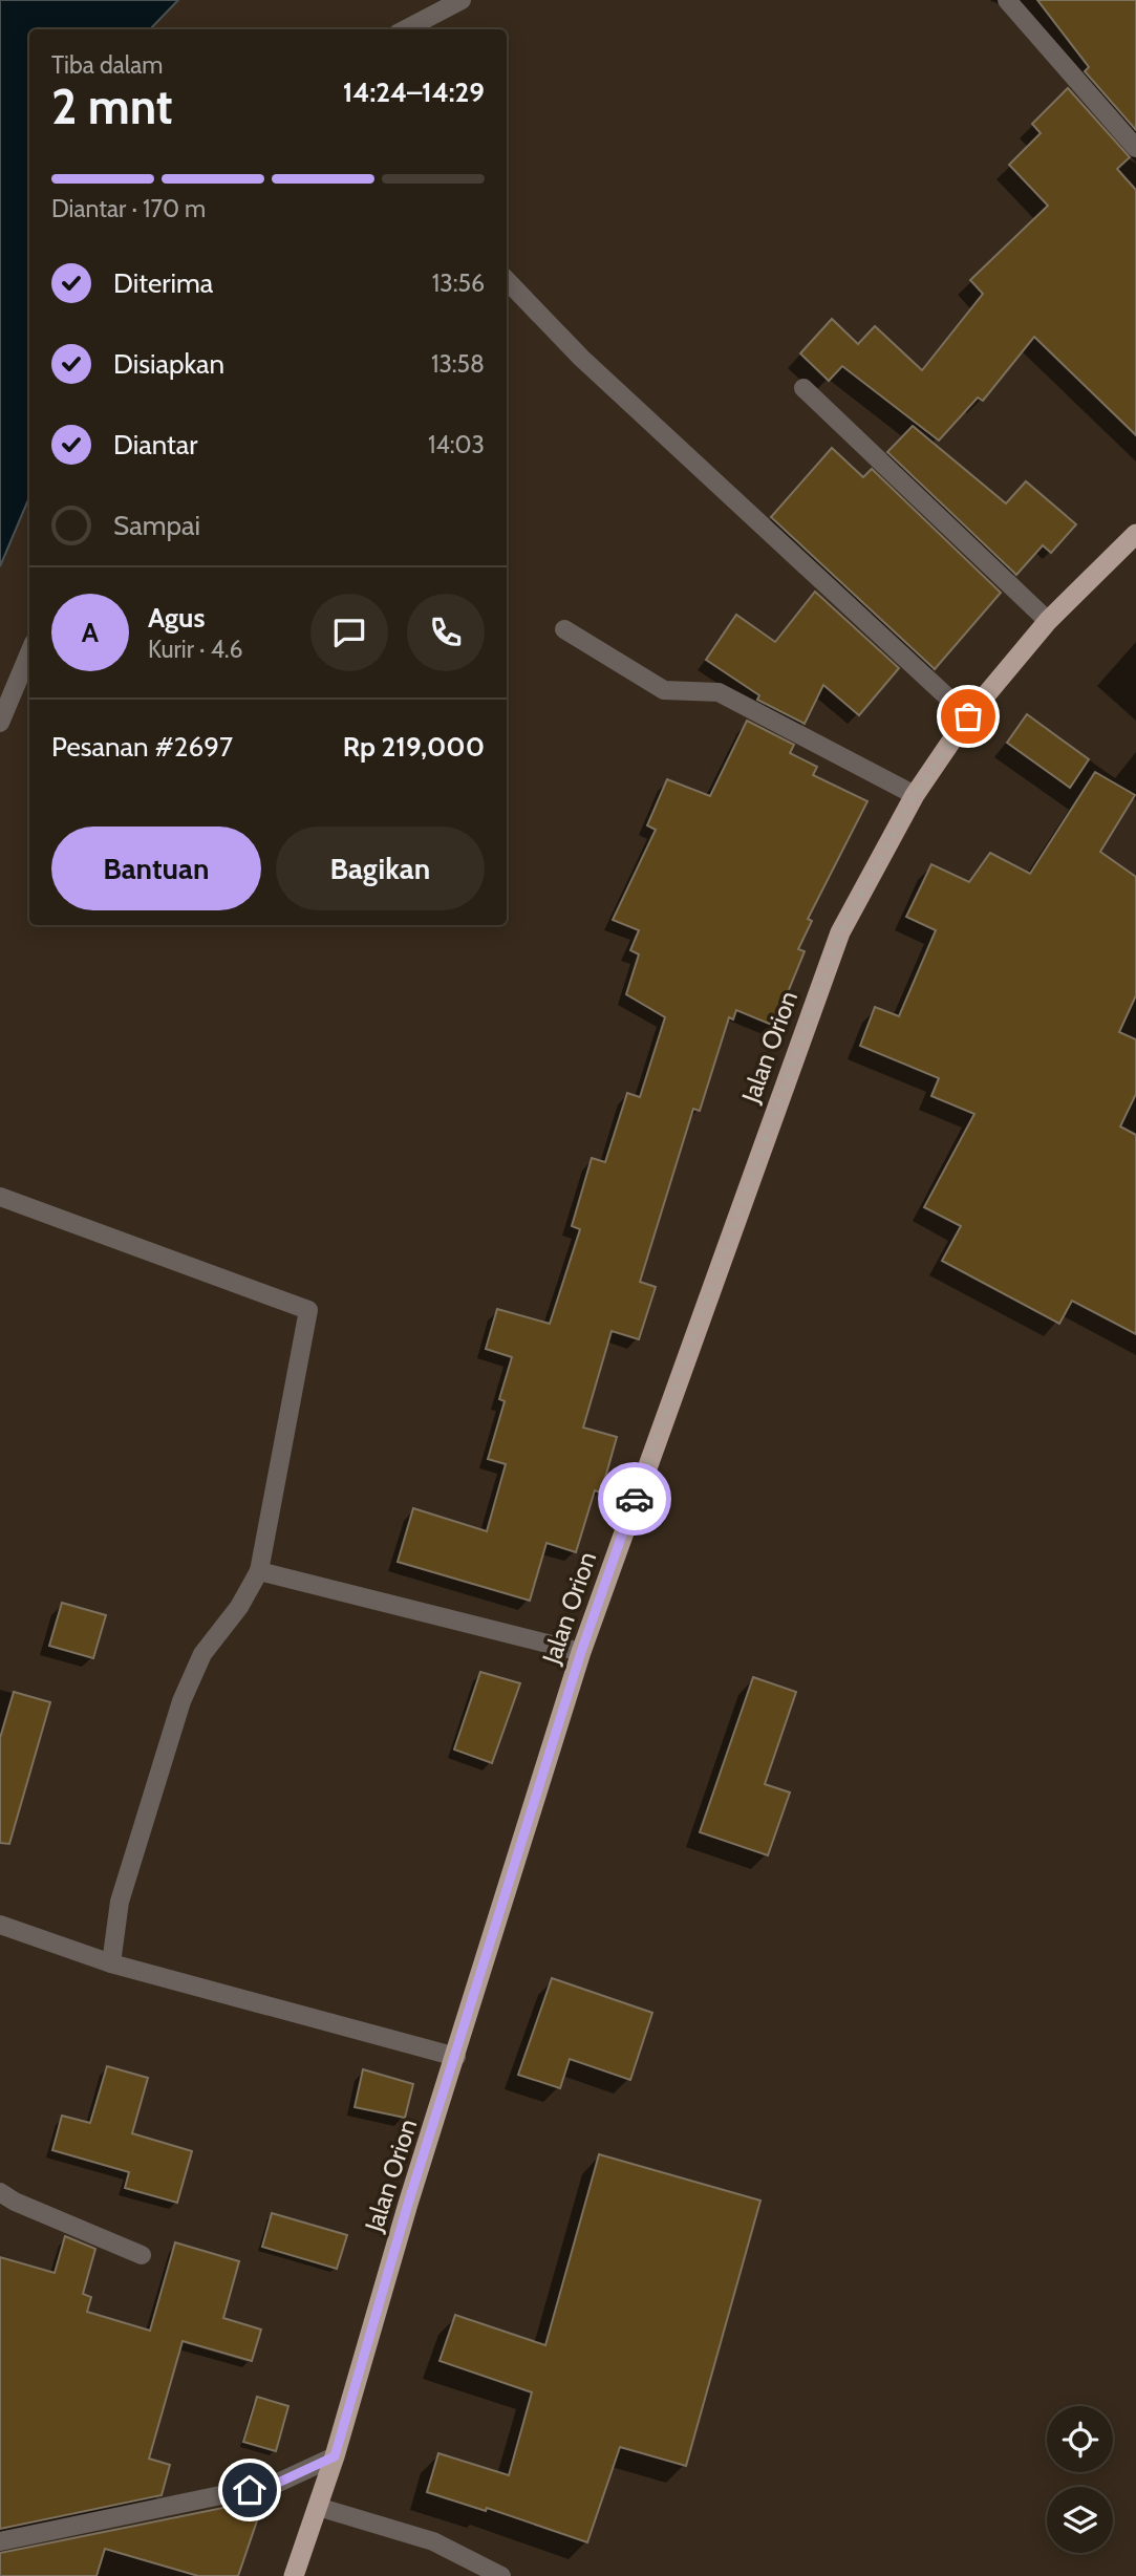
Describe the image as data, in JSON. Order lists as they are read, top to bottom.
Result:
{
  "streets": {
    "highway": ["Jalan Orion"]
  },
  "page": {
    "heading": ["2 mnt", "Tiba dalam", "14:24–14:29"],
    "panel": [
      "Agus",
      "Kurir · 4.6",
      "Pesanan #2697",
      "Rp 219,000"
    ],
    "bar": "Diantar · 170 m",
    "list": [
      ["Diterima", "13:56"],
      ["Disiapkan", "13:58"],
      ["Diantar", "14:03"],
      "Sampai"
    ],
    "round": "A",
    "buttons": ["Bantuan", "Bagikan"]
  }
}
